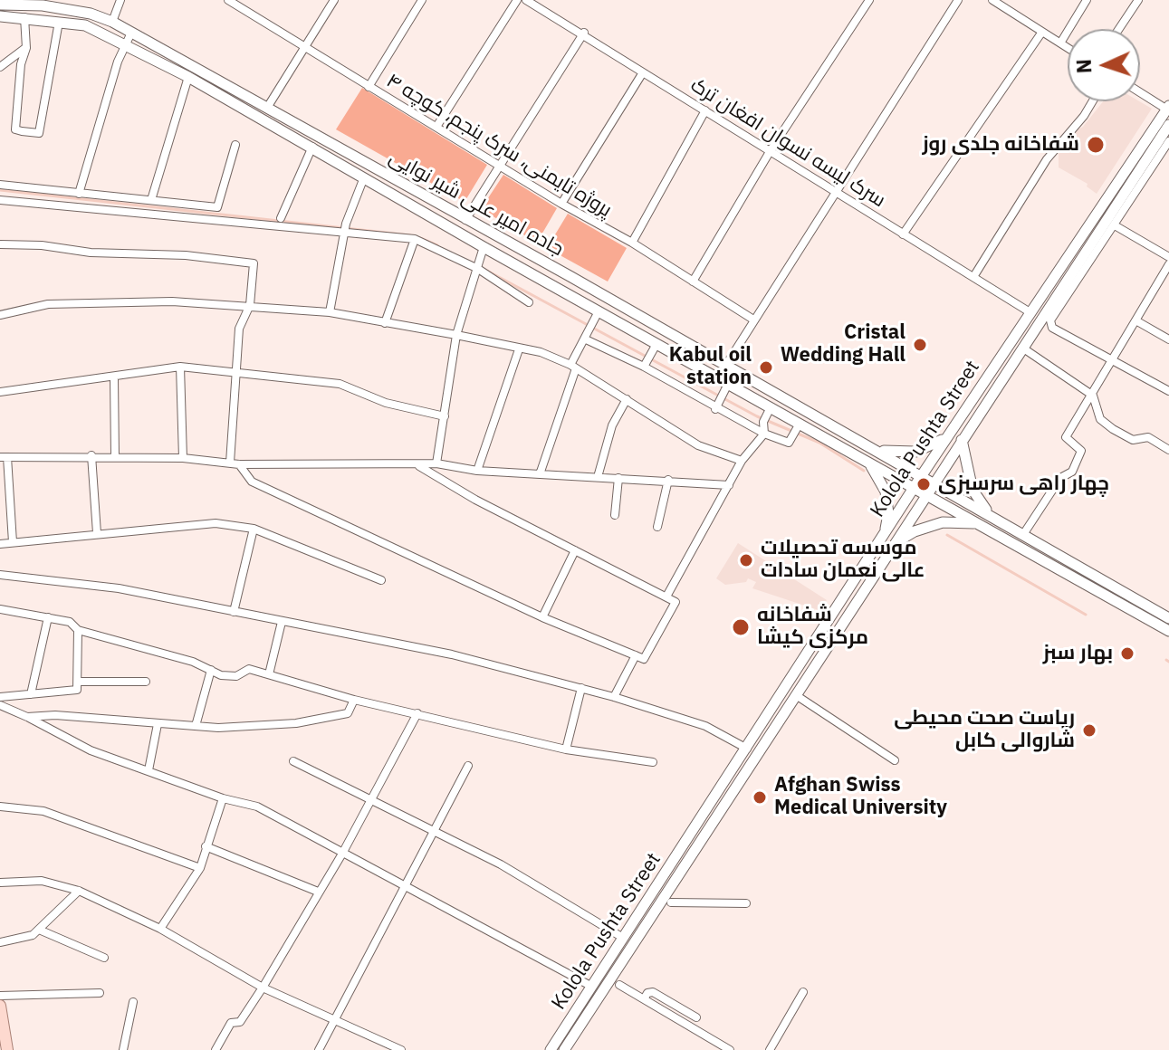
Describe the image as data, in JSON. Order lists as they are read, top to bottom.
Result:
{
  "streets": {
    "main road": ["جاده امیر علی شیر نوایی", "Kolola Pushta Street"],
    "street": ["سرک لیسه نسوان افغان‌ ترک", "پروژه تایمنی، سرک پنجم، کوچه ۴"]
  },
  "crossings": [
    ["سرک لیسه نسوان افغان‌ ترک", "Kolola Pushta Street"],
    ["جاده امیر علی شیر نوایی", "Kolola Pushta Street"]
  ],
  "places": [
    "شفاخانه جلدی روز",
    "Cristal Wedding Hall",
    "Kabul oil station",
    "چهار راهی سرسبزی",
    "موسسه تحصیلات عالی نعمان سادات",
    "شفاخانه مرکزی کیشا",
    "بهار سبز",
    "ریاست صحت محیطی شاروالی کابل",
    "Afghan Swiss Medical University"
  ],
  "north": "left"
}
